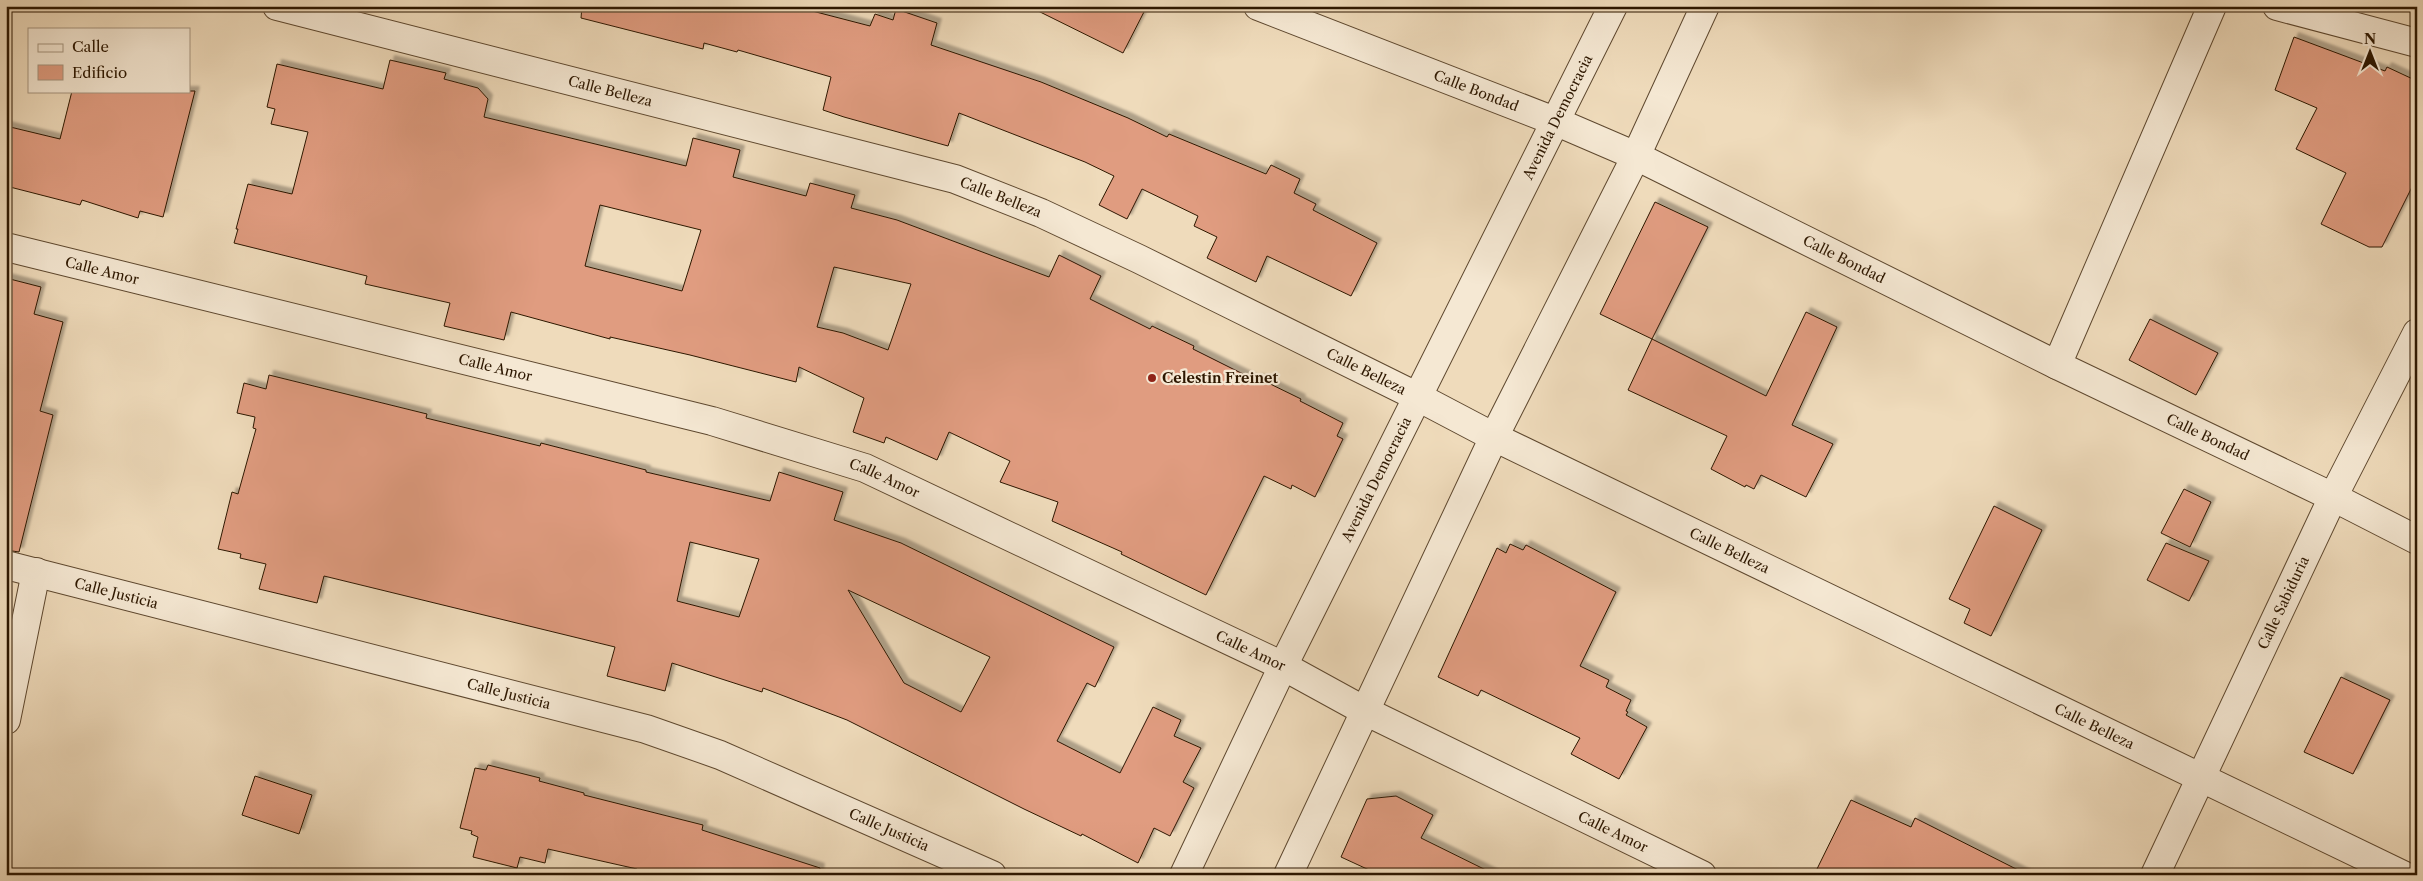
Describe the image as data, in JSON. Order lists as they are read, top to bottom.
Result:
{
  "streets": {
    "street": [
      "Calle Bondad",
      "Calle Belleza",
      "Avenida Democracia",
      "Calle Amor",
      "Calle Justicia",
      "Calle Sabiduria"
    ]
  },
  "crossings": [
    ["Calle Bondad", "Avenida Democracia"],
    ["Calle Bondad", "Calle Sabiduria"],
    ["Calle Belleza", "Avenida Democracia"],
    ["Calle Belleza", "Calle Sabiduria"],
    ["Avenida Democracia", "Calle Amor"]
  ],
  "places": ["Celestin Freinet"],
  "legend": ["Calle", "Edificio"],
  "north": "top"
}
